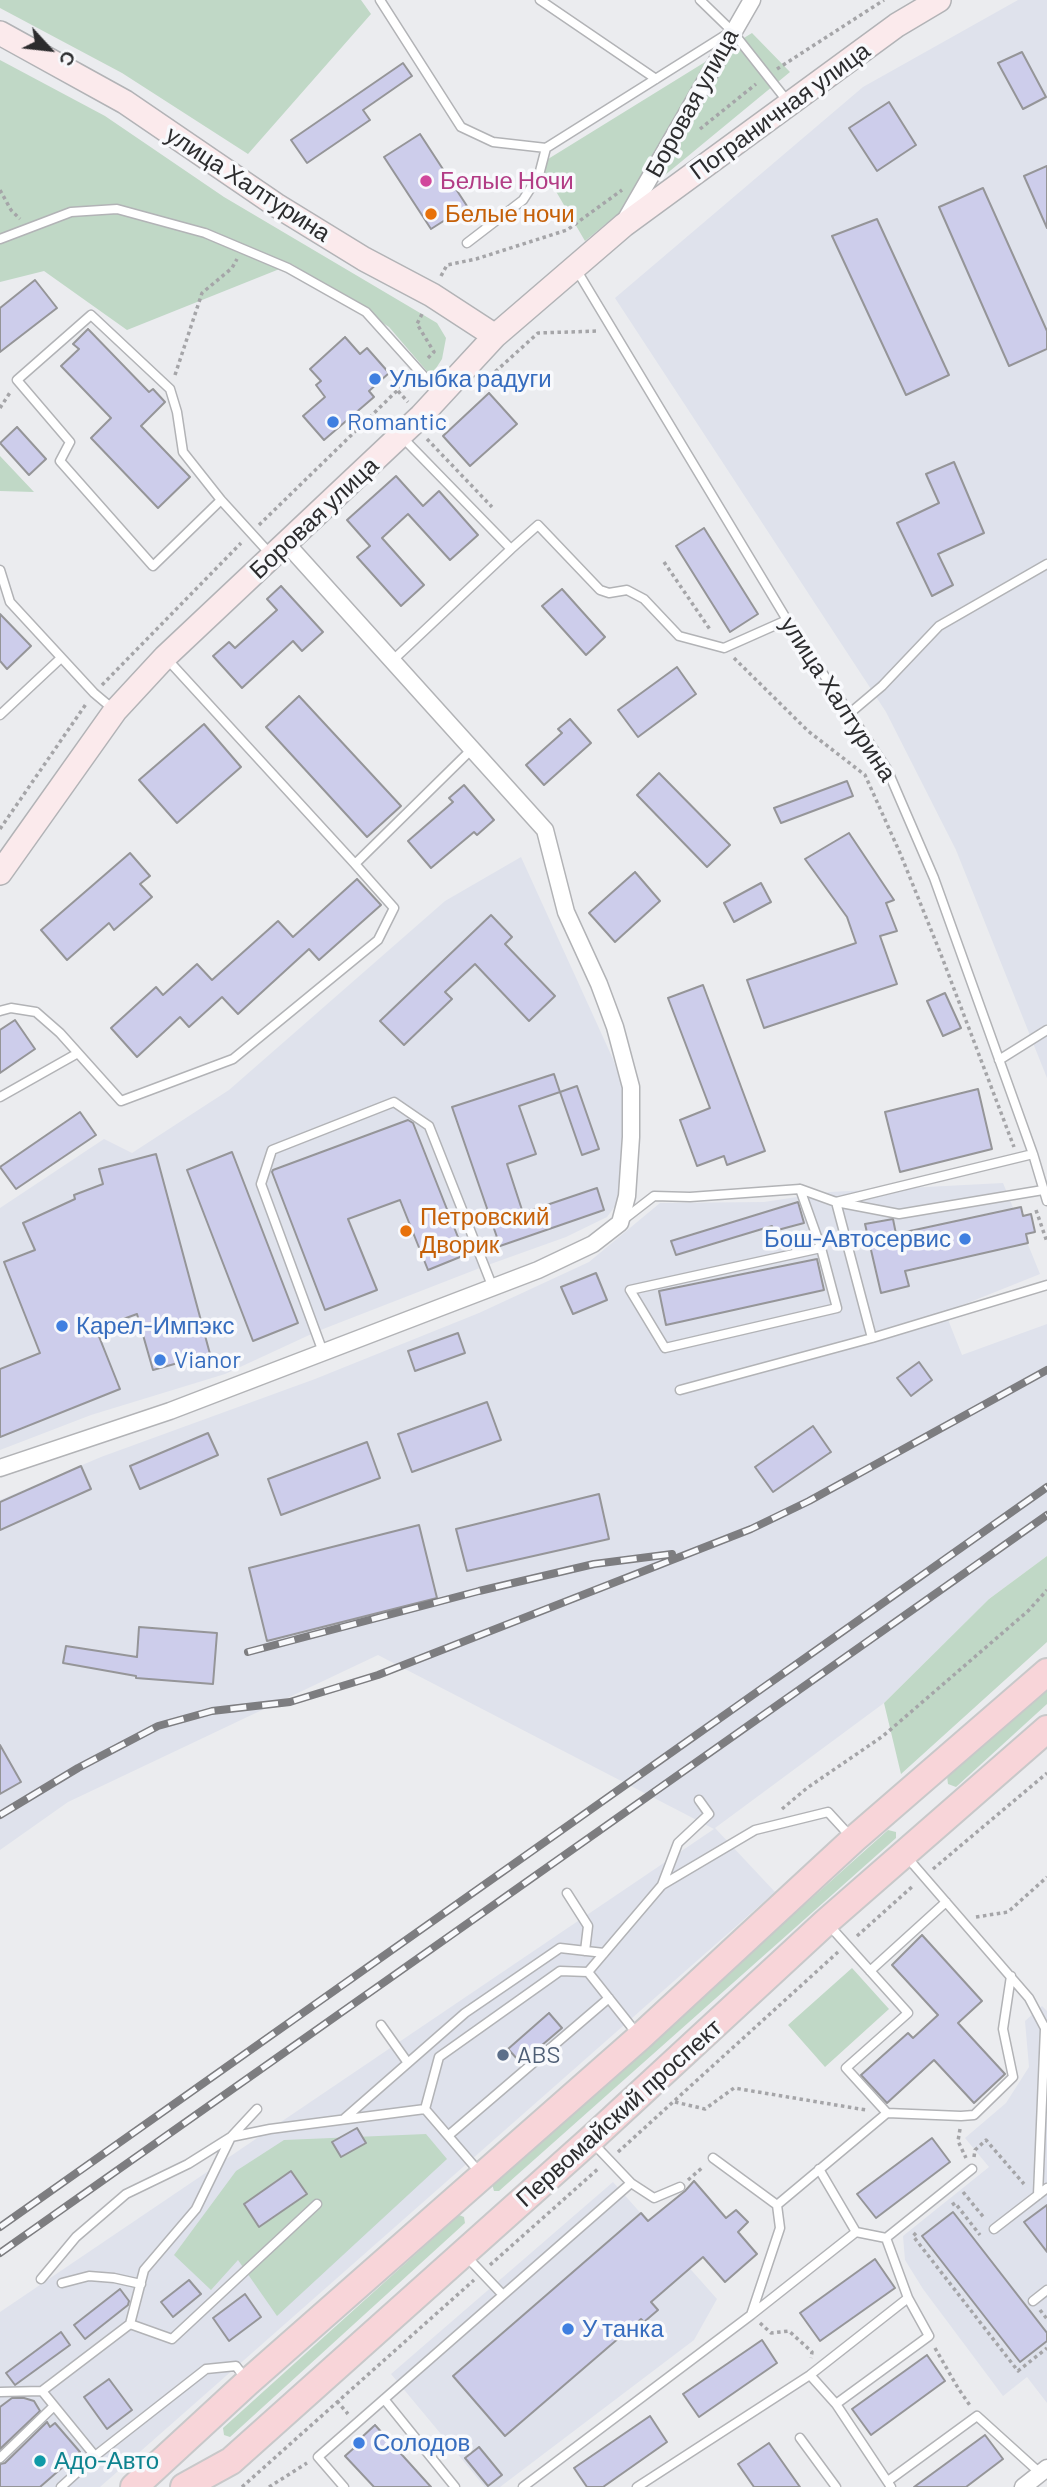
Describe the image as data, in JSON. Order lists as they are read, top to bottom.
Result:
{
  "streets": {
    "main road": [
      "Боровая улица",
      "Пограничная улица",
      "улица Халтурина",
      "Первомайский проспект"
    ]
  },
  "crossings": [
    ["Боровая улица", "Пограничная улица"],
    ["Боровая улица", "улица Халтурина"]
  ],
  "places": [
    "Белые Ночи",
    "Белые ночи",
    "Улыбка радуги",
    "Romantic",
    "Петровский Дворик",
    "Бош-Автосервис",
    "Карел-Импэкс",
    "Vianor",
    "ABS",
    "У танка",
    "Солодов",
    "Адо-Авто"
  ],
  "north": "bottom right"
}
